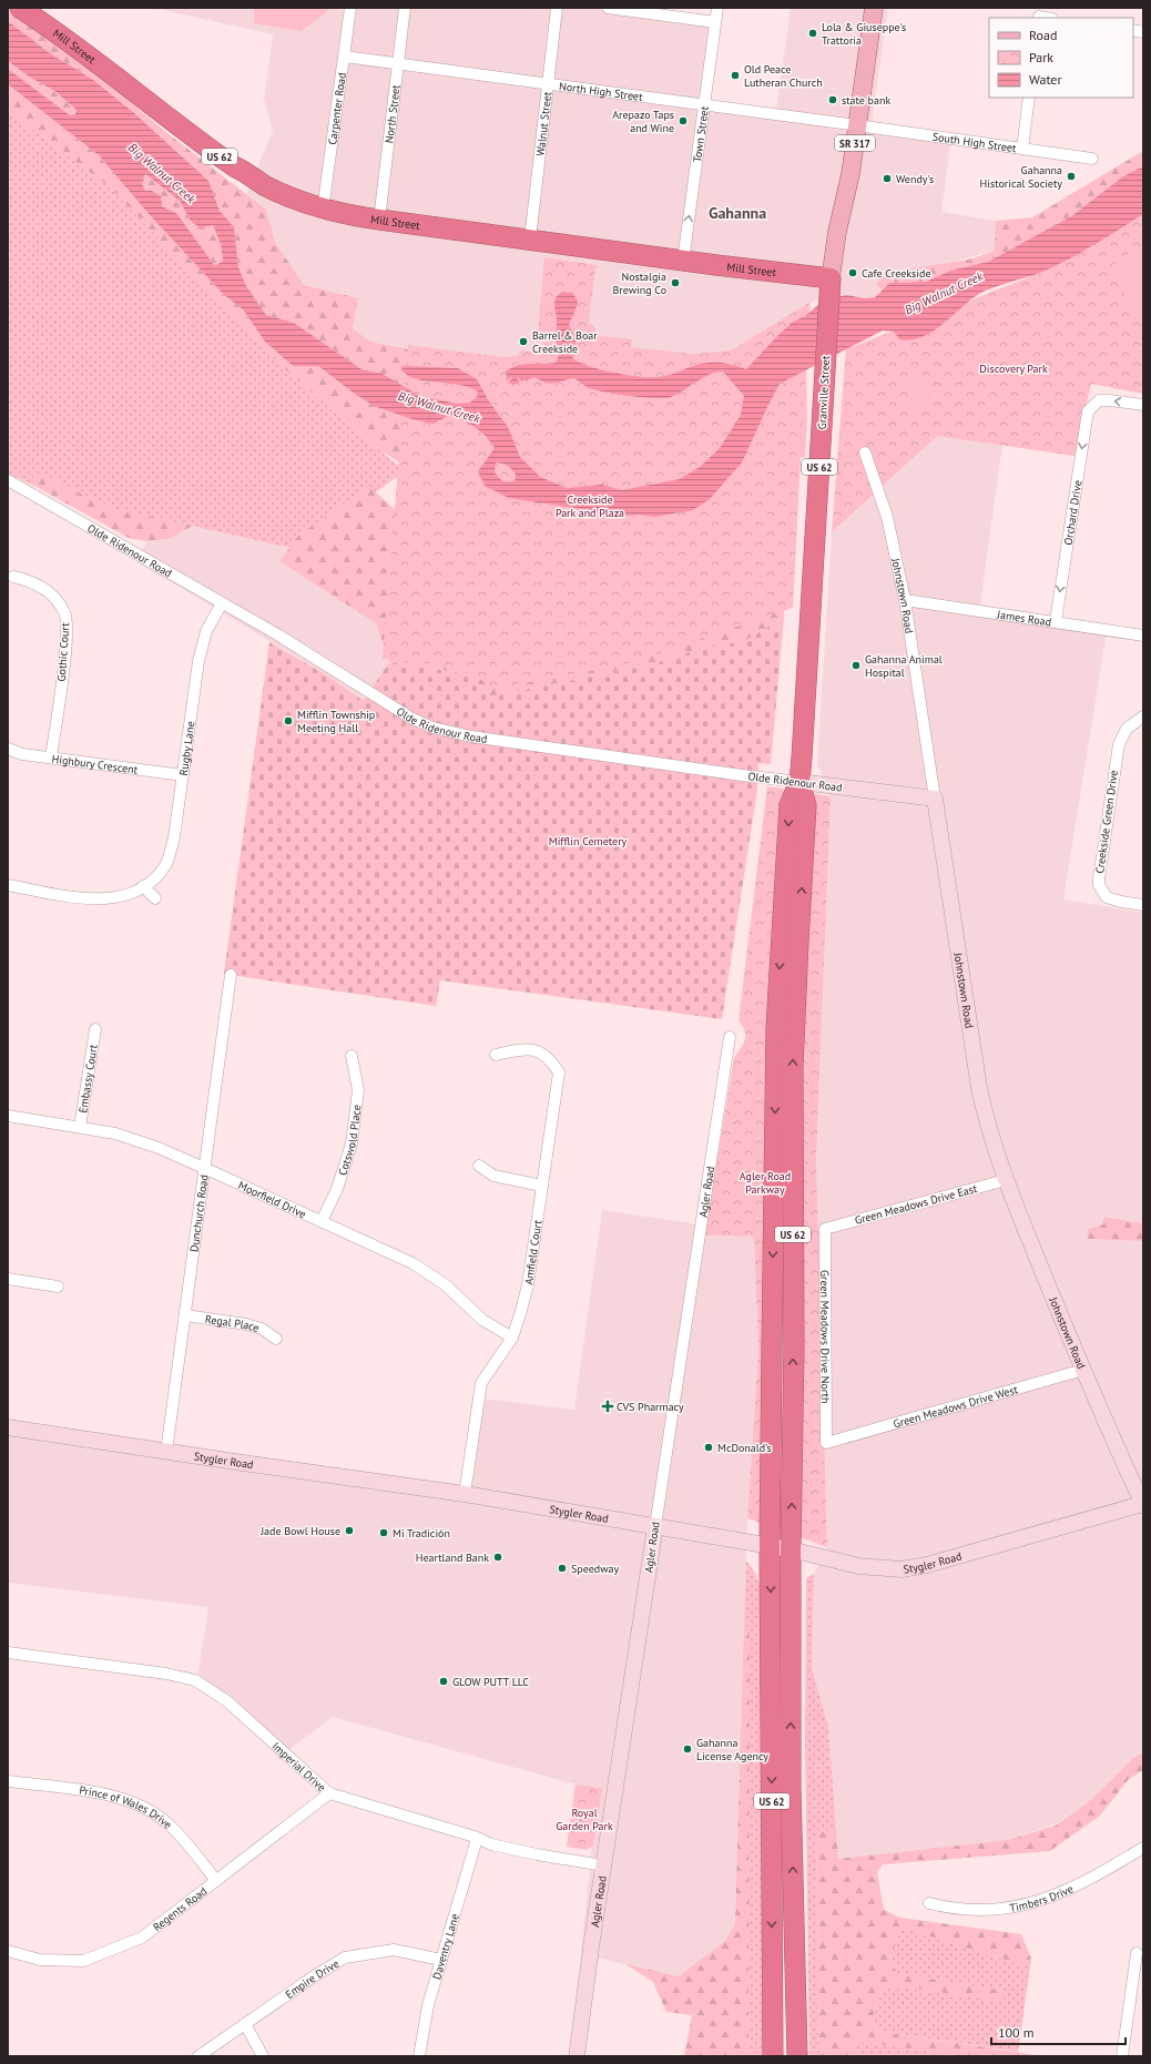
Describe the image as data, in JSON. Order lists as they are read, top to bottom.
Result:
{
  "streets": {
    "highway": ["Mill Street", "US 62", "Granville Street"],
    "main road": [
      "SR 317",
      "Olde Ridenour Road",
      "Johnstown Road",
      "Agler Road",
      "Stygler Road"
    ],
    "street": [
      "North High Street",
      "Carpenter Road",
      "North Street",
      "Walnut Street",
      "Town Street",
      "South High Street",
      "Orchard Drive",
      "James Road",
      "Gothic Court",
      "Rugby Lane",
      "Highbury Crescent",
      "Creekside Green Drive",
      "Embassy Court",
      "Cotswold Place",
      "Moorfield Drive",
      "Green Meadows Drive East",
      "Dunchurch Road",
      "Amfield Court",
      "Regal Place",
      "Green Meadows Drive North",
      "Green Meadows Drive West",
      "Imperial Drive",
      "Prince of Wales Drive",
      "Timbers Drive",
      "Regents Road",
      "Daventry Lane",
      "Empire Drive"
    ]
  },
  "crossings": [
    ["Mill Street", "Carpenter Road"],
    ["Mill Street", "North Street"],
    ["Mill Street", "Walnut Street"],
    ["Mill Street", "Town Street"],
    ["Mill Street", "Granville Street"],
    ["North High Street", "Carpenter Road"],
    ["North High Street", "North Street"],
    ["North High Street", "Walnut Street"],
    ["North High Street", "Town Street"],
    ["North High Street", "South High Street"],
    ["North High Street", "Granville Street"],
    ["South High Street", "Granville Street"],
    ["US 62", "Granville Street"],
    ["US 62", "Olde Ridenour Road"],
    ["US 62", "Stygler Road"],
    ["Granville Street", "Olde Ridenour Road"],
    ["Orchard Drive", "James Road"],
    ["Olde Ridenour Road", "Johnstown Road"],
    ["Olde Ridenour Road", "Rugby Lane"],
    ["Johnstown Road", "James Road"],
    ["Johnstown Road", "Green Meadows Drive East"],
    ["Johnstown Road", "Green Meadows Drive West"],
    ["Johnstown Road", "Stygler Road"],
    ["Gothic Court", "Highbury Crescent"],
    ["Rugby Lane", "Highbury Crescent"],
    ["Embassy Court", "Moorfield Drive"],
    ["Cotswold Place", "Moorfield Drive"],
    ["Agler Road", "Stygler Road"],
    ["Agler Road", "Imperial Drive"],
    ["Moorfield Drive", "Dunchurch Road"],
    ["Moorfield Drive", "Amfield Court"],
    ["Green Meadows Drive East", "Green Meadows Drive North"],
    ["Dunchurch Road", "Regal Place"],
    ["Dunchurch Road", "Stygler Road"],
    ["Amfield Court", "Stygler Road"],
    ["Green Meadows Drive North", "Green Meadows Drive West"],
    ["Imperial Drive", "Regents Road"],
    ["Imperial Drive", "Daventry Lane"],
    ["Prince of Wales Drive", "Regents Road"],
    ["Daventry Lane", "Empire Drive"]
  ],
  "one_way": ["Town Street", "Orchard Drive"],
  "districts": ["Gahanna"],
  "water": ["Big Walnut Creek"],
  "parks": [
    "Discovery Park",
    "Creekside Park and Plaza",
    "Mifflin Cemetery",
    "Agler Road Parkway",
    "Royal Garden Park"
  ],
  "places": {
    "other": [
      "Lola & Giuseppe's Trattoria",
      "Old Peace Lutheran Church",
      "state bank",
      "Arepazo Taps and Wine",
      "Gahanna Historical Society",
      "Wendy's",
      "Cafe Creekside",
      "Nostalgia Brewing Co",
      "Barrel & Boar Creekside",
      "Gahanna Animal Hospital",
      "Mifflin Township Meeting Hall",
      "McDonald's",
      "Jade Bowl House",
      "Mi Tradición",
      "Heartland Bank",
      "Speedway",
      "GLOW PUTT LLC",
      "Gahanna License Agency"
    ],
    "health": ["CVS Pharmacy"]
  },
  "legend": ["Road", "Park", "Water"],
  "scale_bar": "100 m"
}
